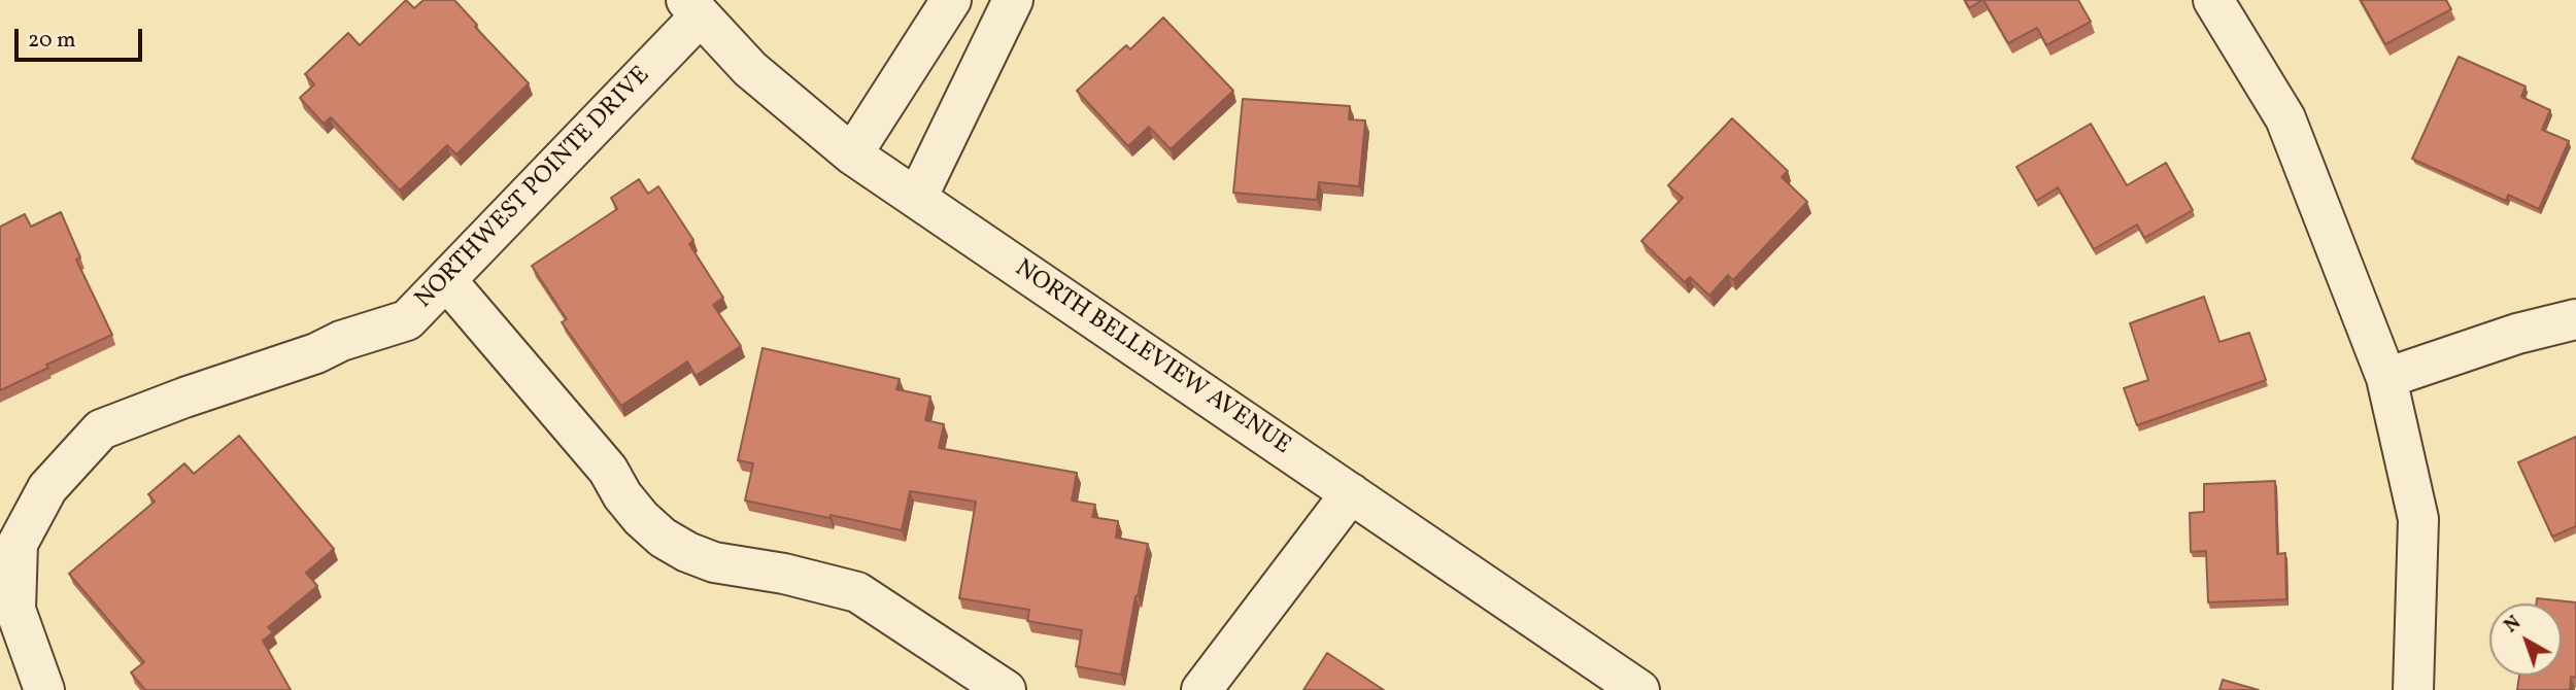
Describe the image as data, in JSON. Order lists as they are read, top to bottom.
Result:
{
  "streets": {
    "street": ["NORTHWEST POINTE DRIVE", "NORTH BELLEVIEW AVENUE"]
  },
  "crossings": [
    ["NORTHWEST POINTE DRIVE", "NORTH BELLEVIEW AVENUE"]
  ],
  "scale_bar": "20 m",
  "north": "top left"
}
